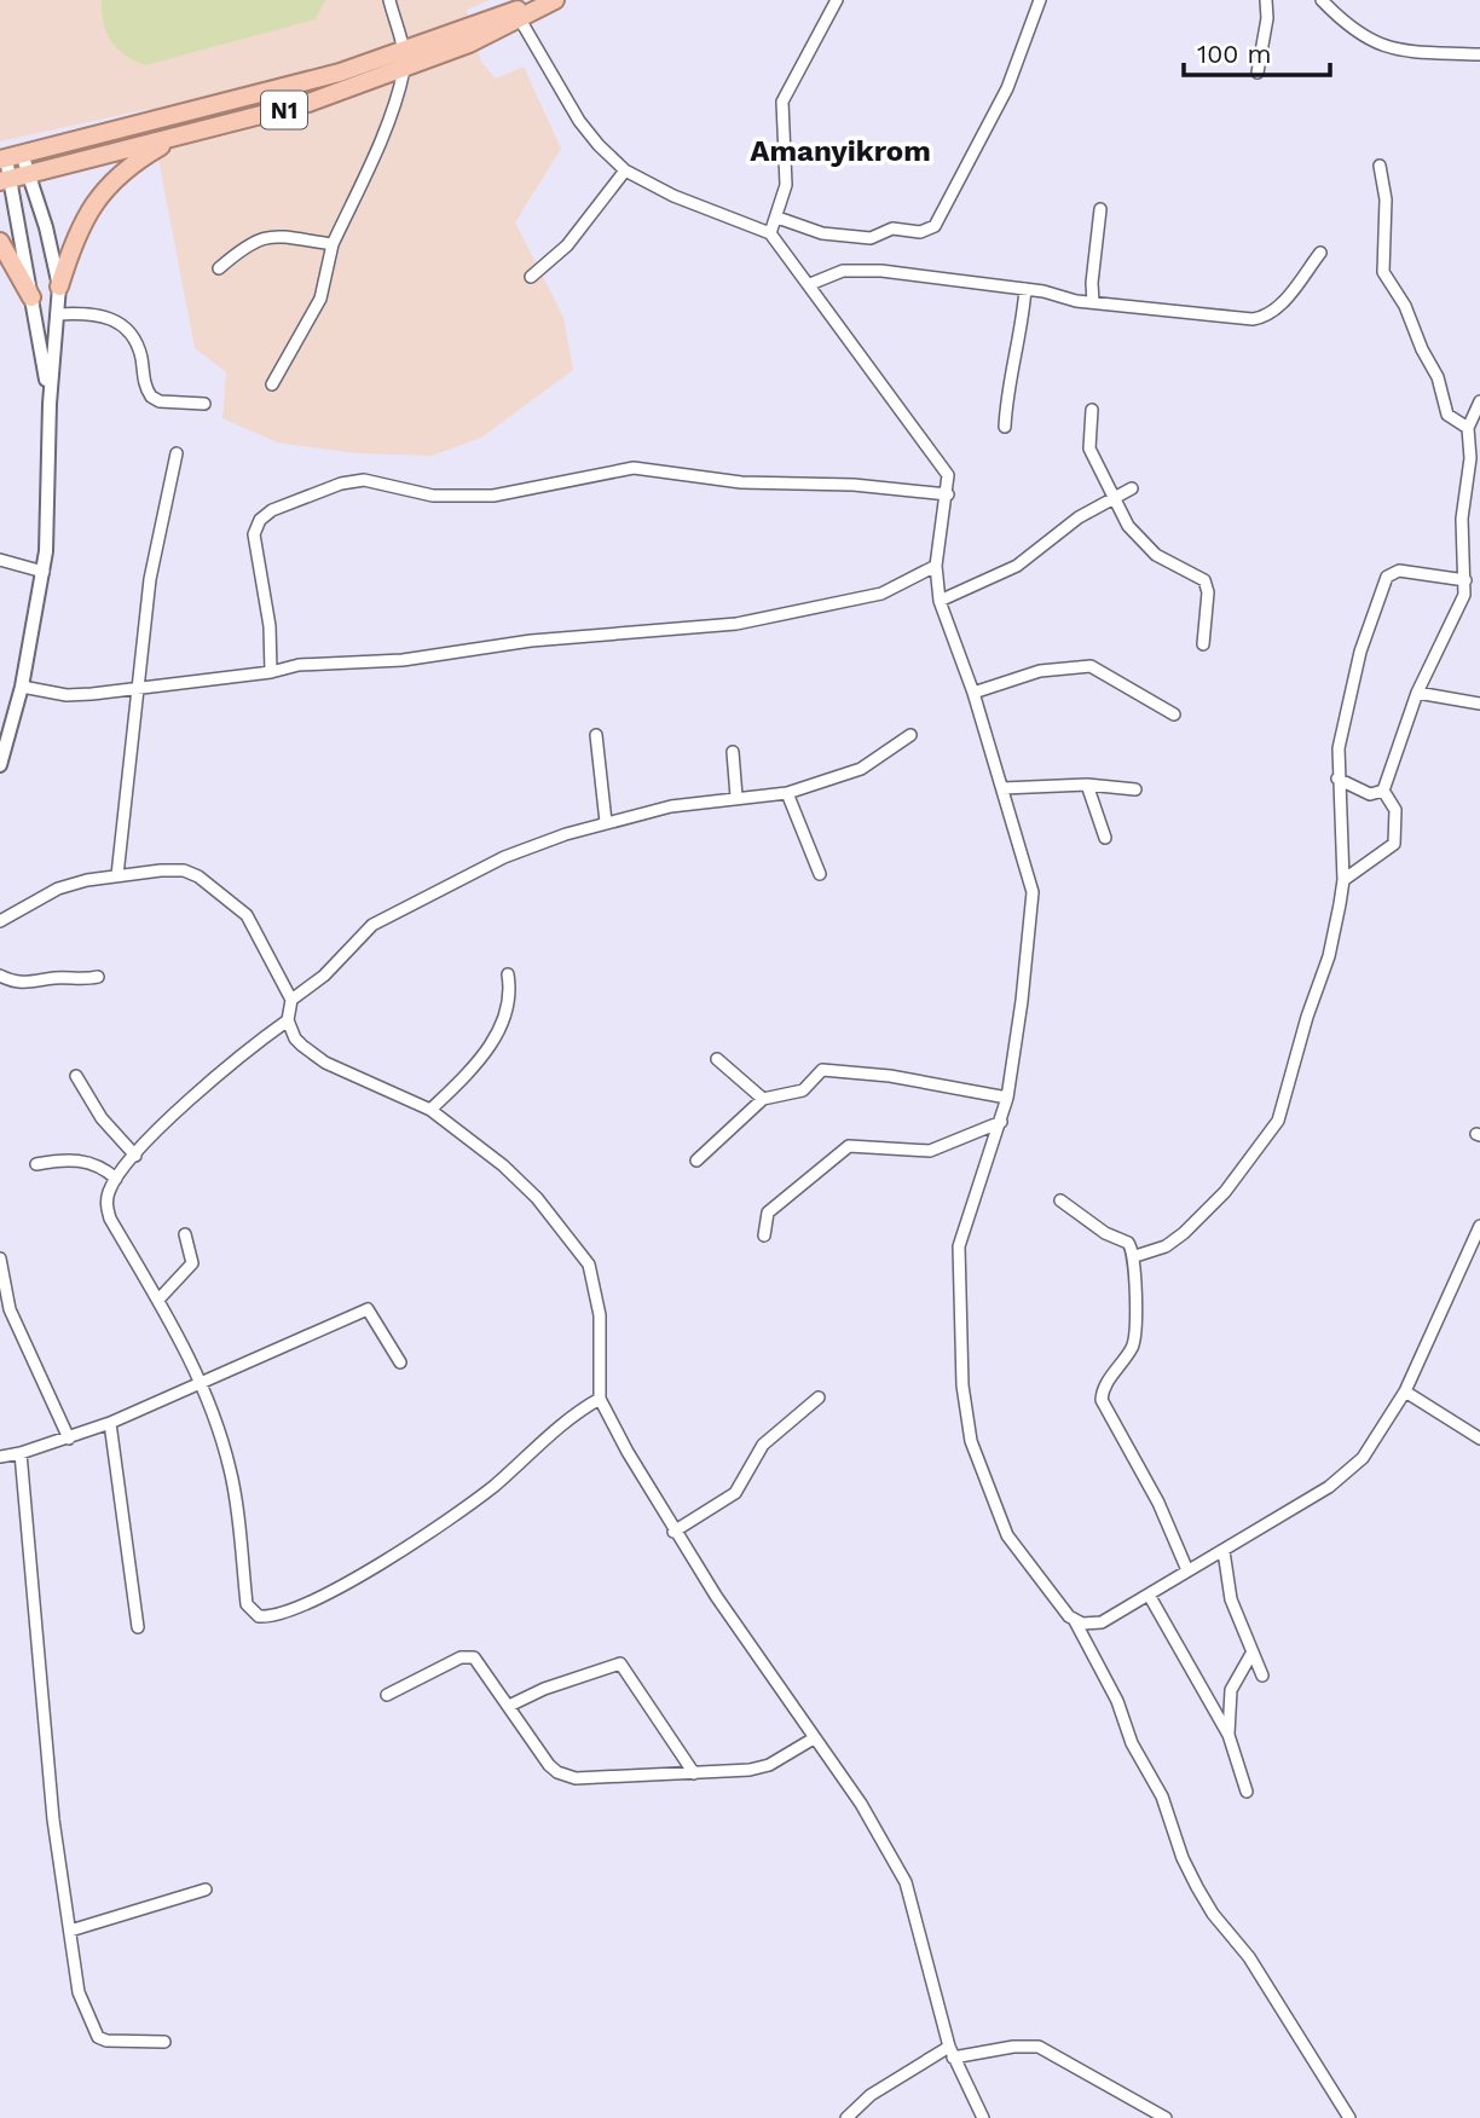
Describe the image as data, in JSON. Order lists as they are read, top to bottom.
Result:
{
  "streets": {
    "highway": ["N1"]
  },
  "districts": ["Amanyikrom"],
  "scale_bar": "100 m"
}
